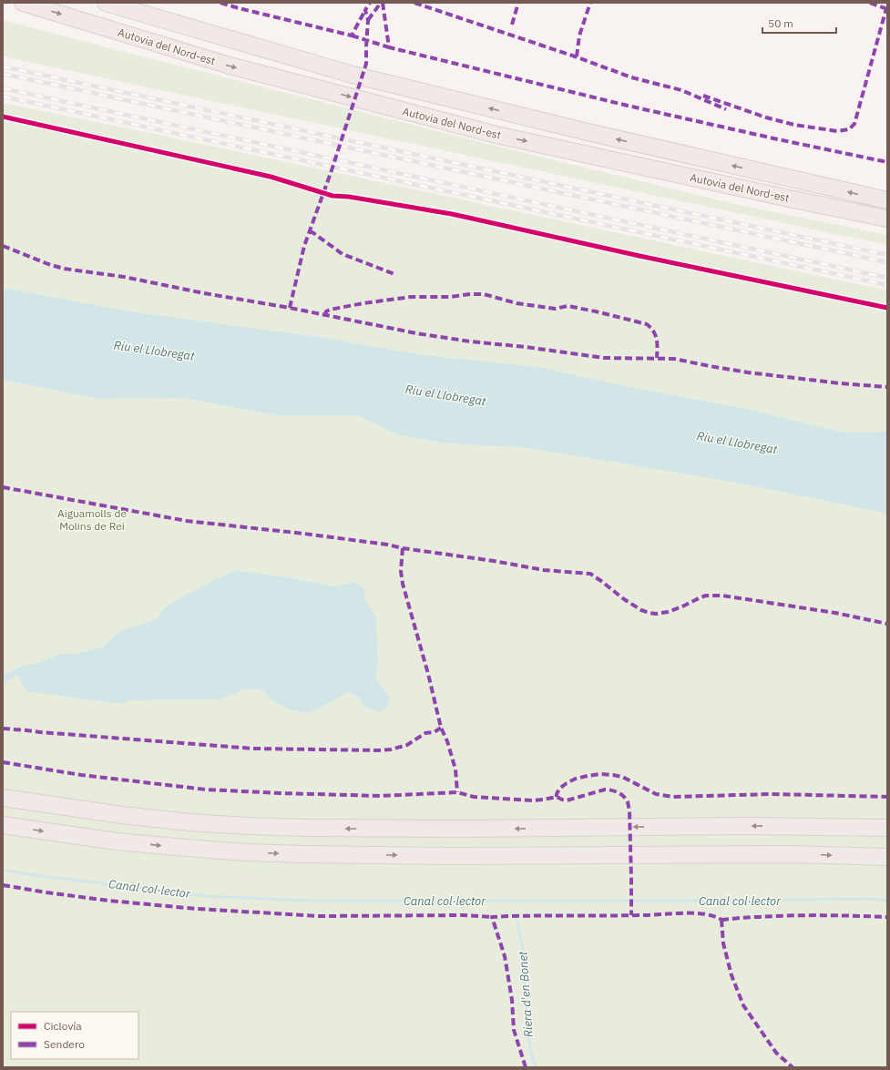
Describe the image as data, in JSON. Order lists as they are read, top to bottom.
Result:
{
  "streets": {
    "highway": ["Autovia del Nord-est"]
  },
  "water": ["Riu el Llobregat", "Canal col·lector", "Riera d'en Bonet"],
  "parks": ["Aiguamolls de Molins de Rei"],
  "legend": ["Ciclovía", "Sendero"],
  "scale_bar": "50 m"
}
